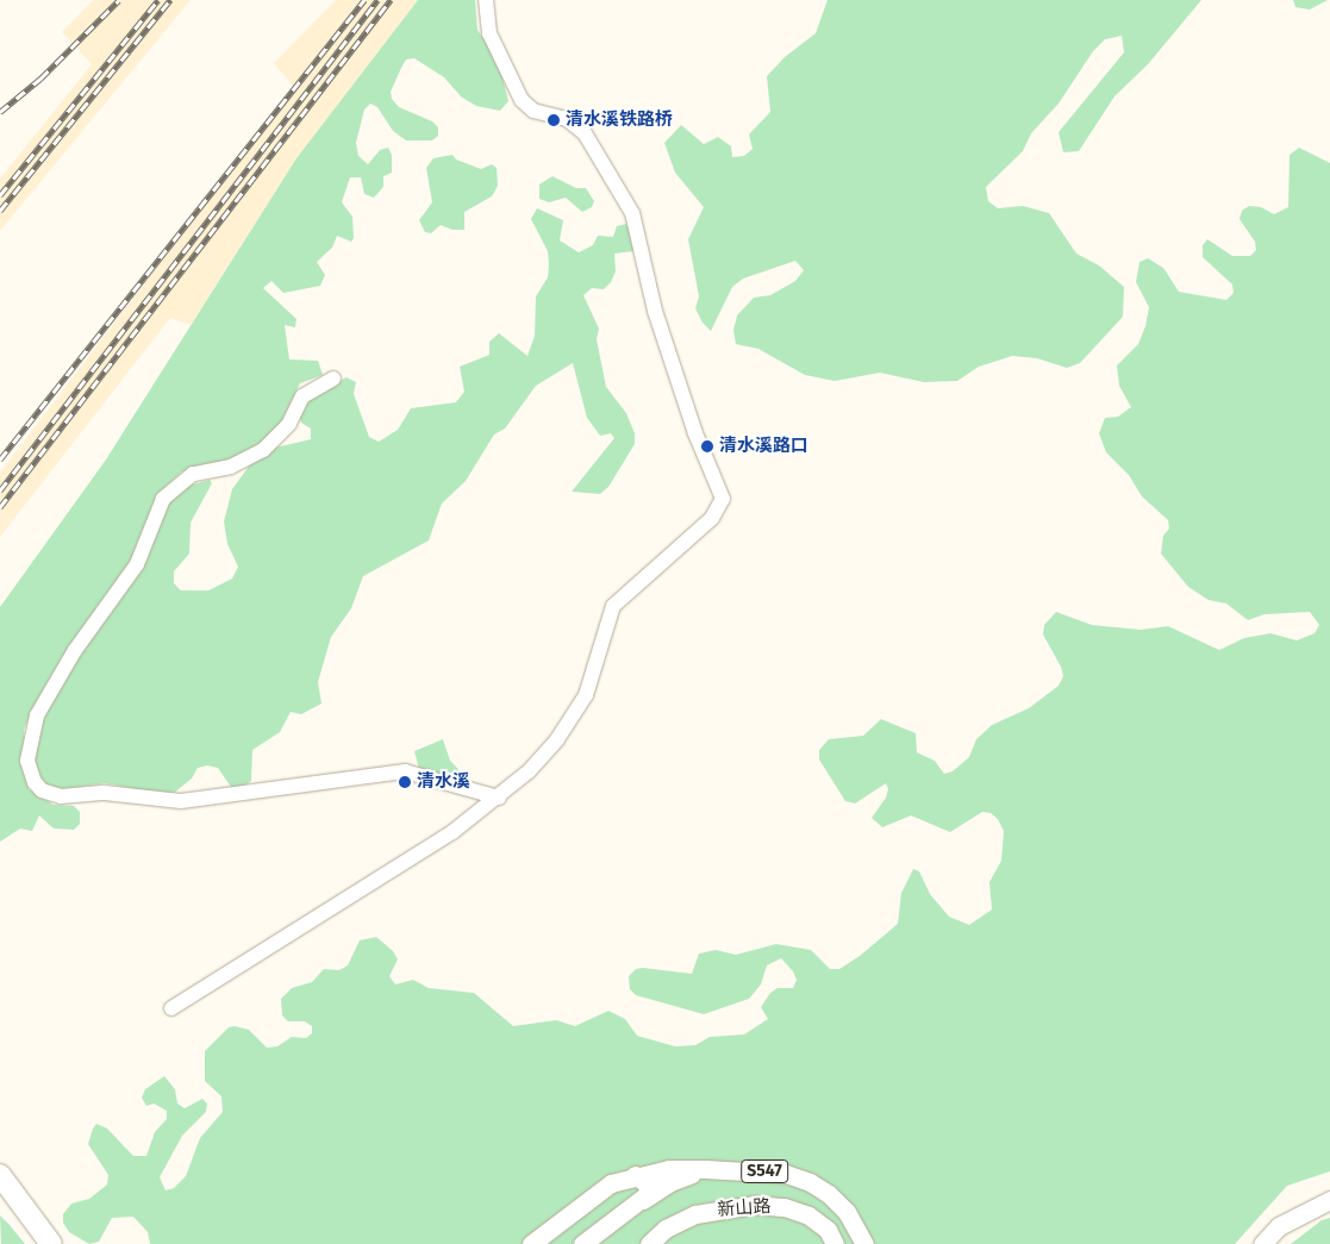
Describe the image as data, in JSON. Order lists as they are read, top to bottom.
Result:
{
  "streets": {
    "main road": ["S547", "新山路"]
  },
  "places": ["清水溪铁路桥", "清水溪路口", "清水溪"]
}
